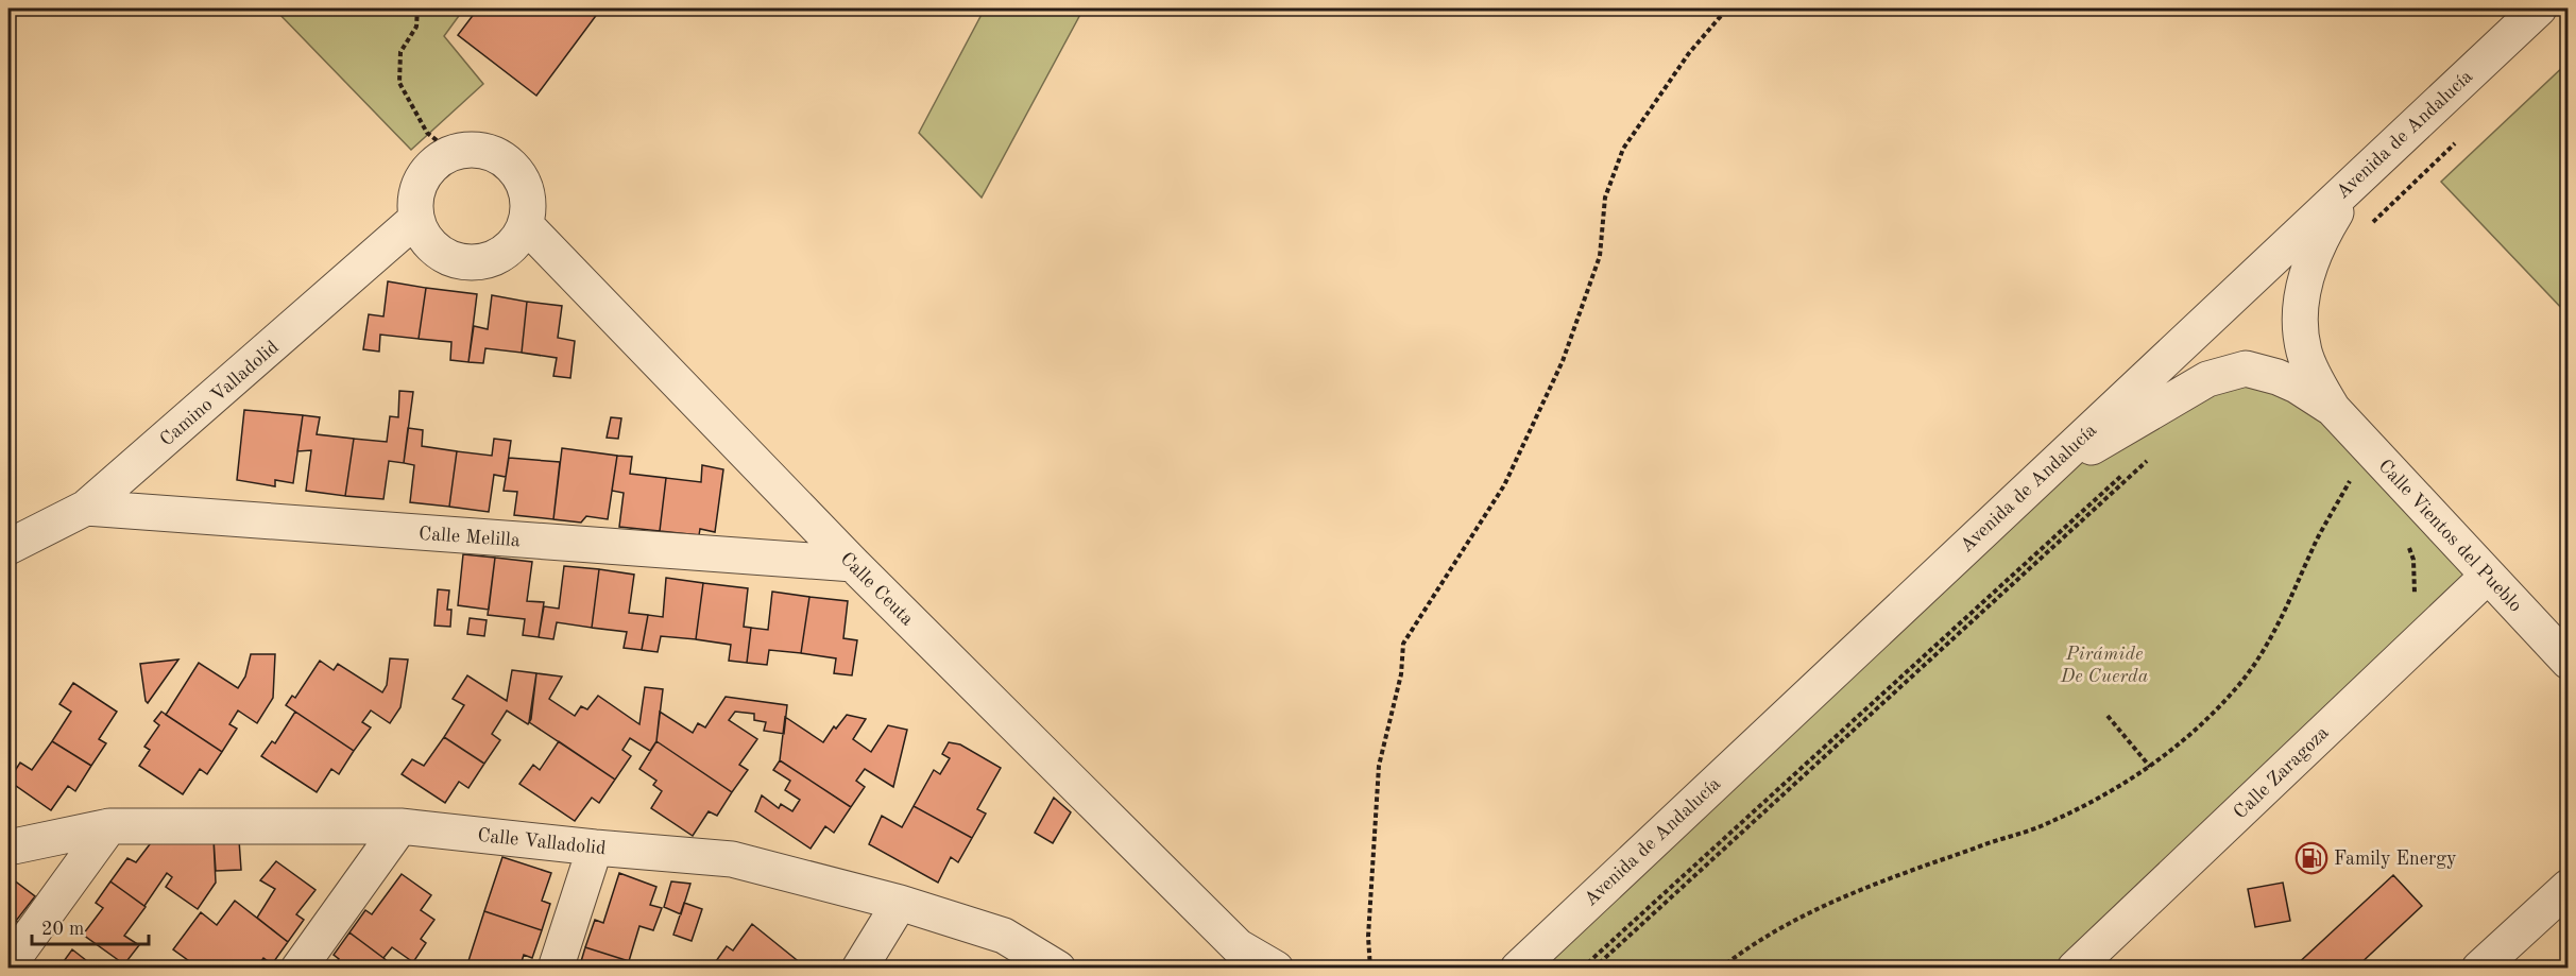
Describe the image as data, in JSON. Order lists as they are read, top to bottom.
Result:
{
  "streets": {
    "street": [
      "Avenida de Andalucía",
      "Camino Valladolid",
      "Calle Vientos del Pueblo",
      "Calle Melilla",
      "Calle Ceuta",
      "Calle Zaragoza",
      "Calle Valladolid"
    ]
  },
  "crossings": [
    ["Camino Valladolid", "Calle Melilla"],
    ["Camino Valladolid", "Calle Ceuta"],
    ["Calle Vientos del Pueblo", "Calle Zaragoza"],
    ["Calle Melilla", "Calle Ceuta"]
  ],
  "parks": ["Pirámide De Cuerda"],
  "places": {
    "fuel station": ["Family Energy"]
  },
  "scale_bar": "20 m"
}
